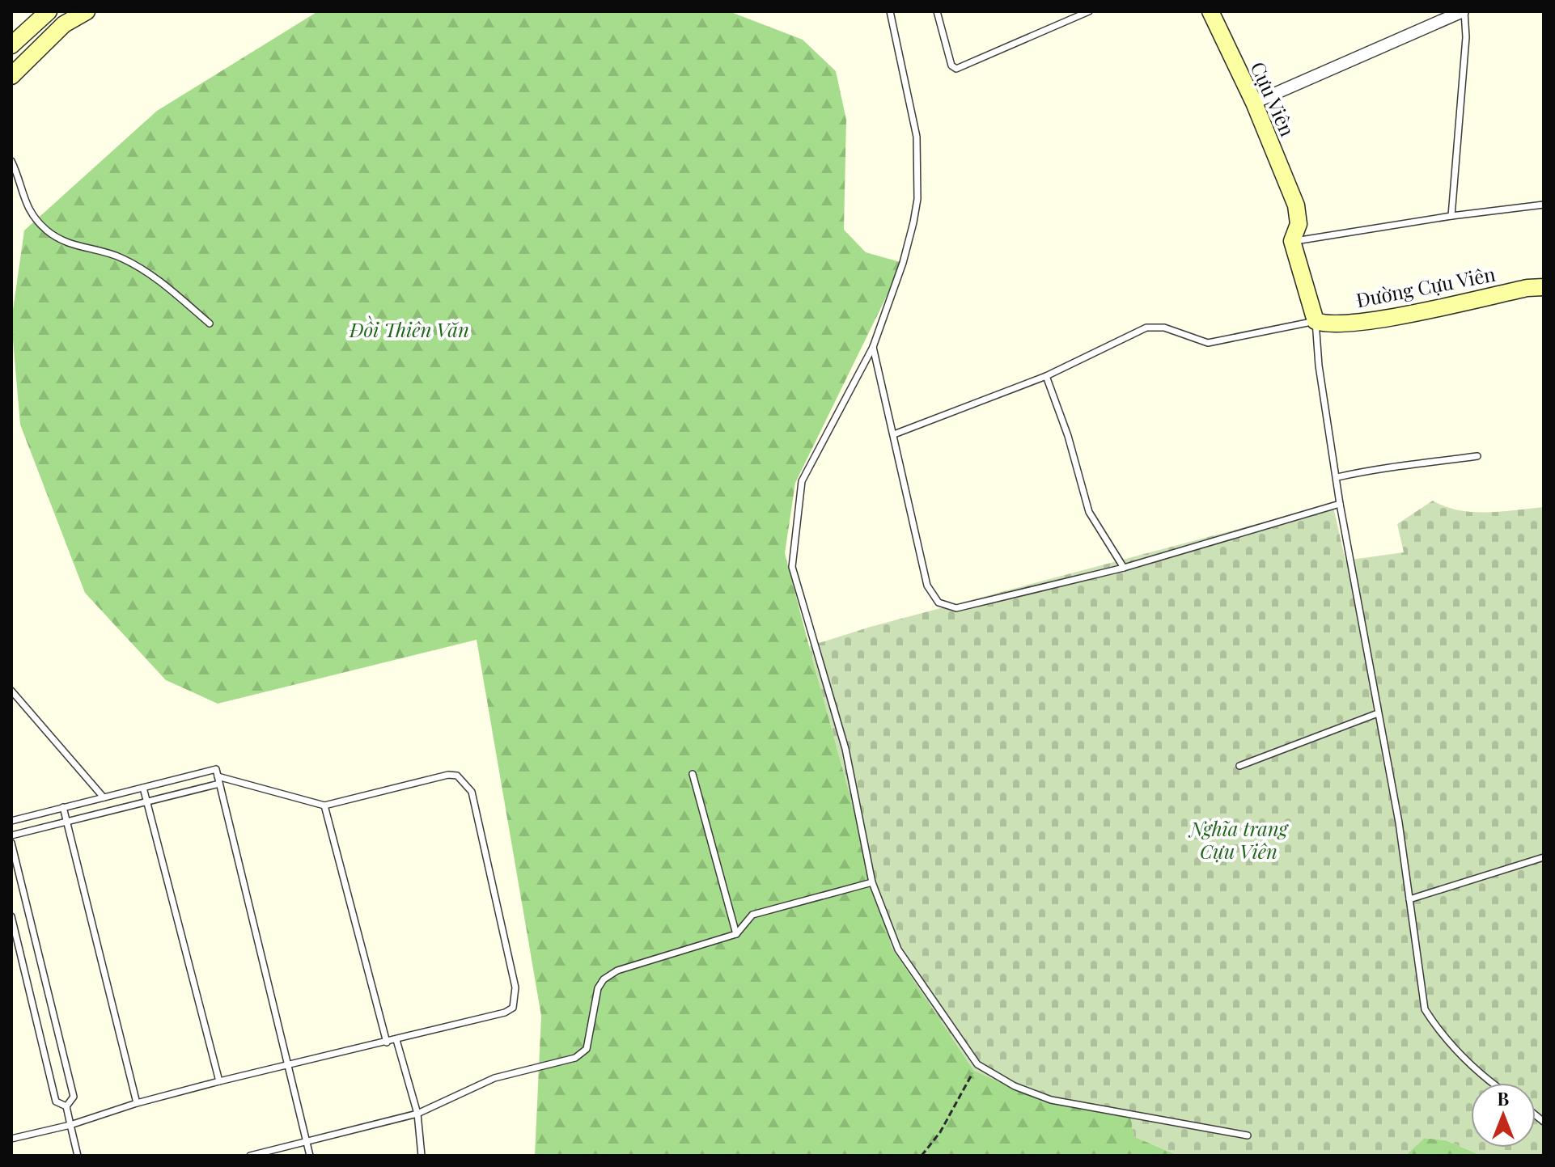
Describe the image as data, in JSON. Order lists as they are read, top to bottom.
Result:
{
  "streets": {
    "street": ["Cựu Viên", "Đường Cựu Viên"]
  },
  "parks": ["Đồi Thiên Văn", "Nghĩa trang Cựu Viên"],
  "north": "top"
}
